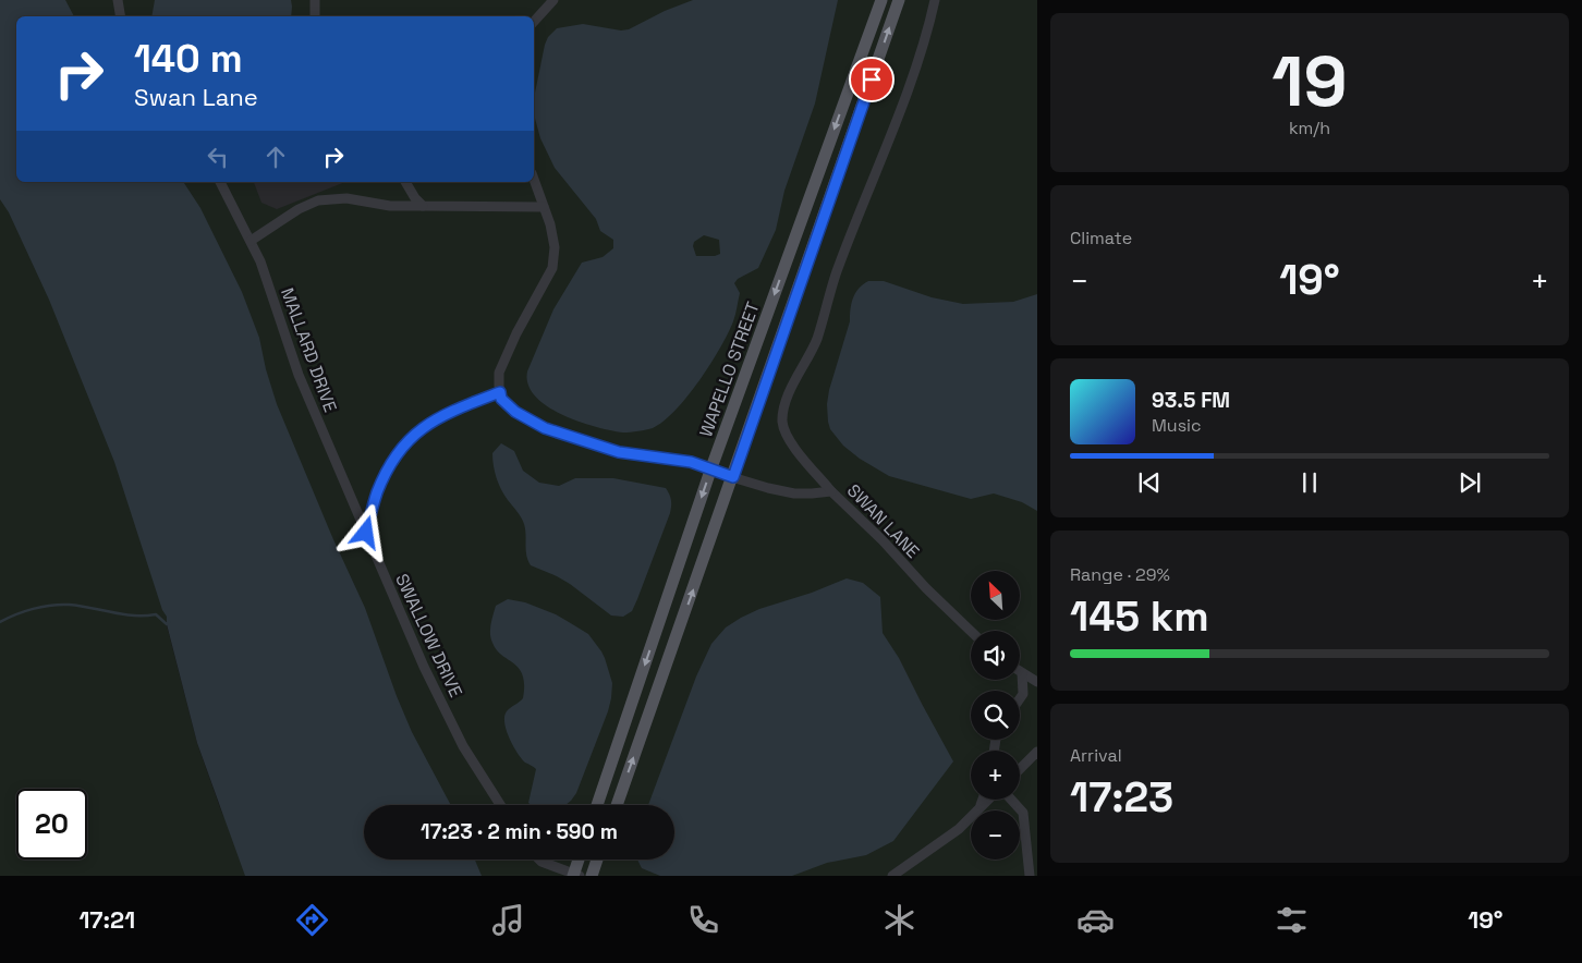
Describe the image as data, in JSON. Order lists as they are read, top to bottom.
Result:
{
  "streets": {
    "main road": ["WAPELLO STREET"],
    "lane": ["MALLARD DRIVE", "SWAN LANE", "SWALLOW DRIVE"]
  },
  "crossings": [
    ["MALLARD DRIVE", "SWALLOW DRIVE"],
    ["WAPELLO STREET", "SWAN LANE"]
  ],
  "north": "top left",
  "page": {
    "tile": [
      ["19", "km/h"],
      "Climate",
      ["Range · 29%", "145 km"],
      ["Arrival", "17:23"]
    ],
    "turn": ["140 m", "Swan Lane"],
    "heat": ["−", "19°", "+"],
    "song": ["93.5 FM", "Music"],
    "map_buttons": ["+", "−"],
    "limit": "20",
    "trip": "17:23 · 2 min · 590 m",
    "tabs": ["17:21", "19°"]
  }
}
